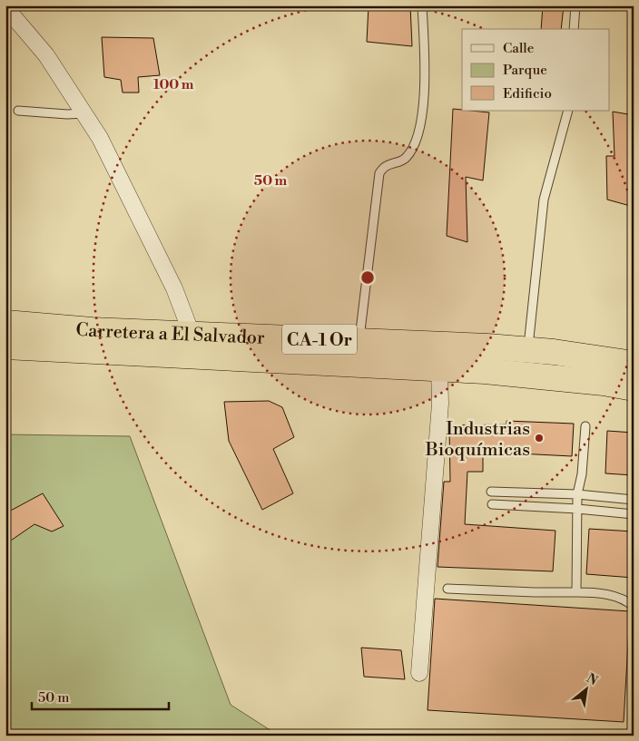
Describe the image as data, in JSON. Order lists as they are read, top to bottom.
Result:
{
  "streets": {
    "highway": ["Carretera a El Salvador", "CA-1 Or"]
  },
  "places": ["Industrias Bioquímicas"],
  "legend": ["Calle", "Parque", "Edificio"],
  "scale_bar": "50 m",
  "north": "top right",
  "rings": ["100 m", "50 m"]
}
